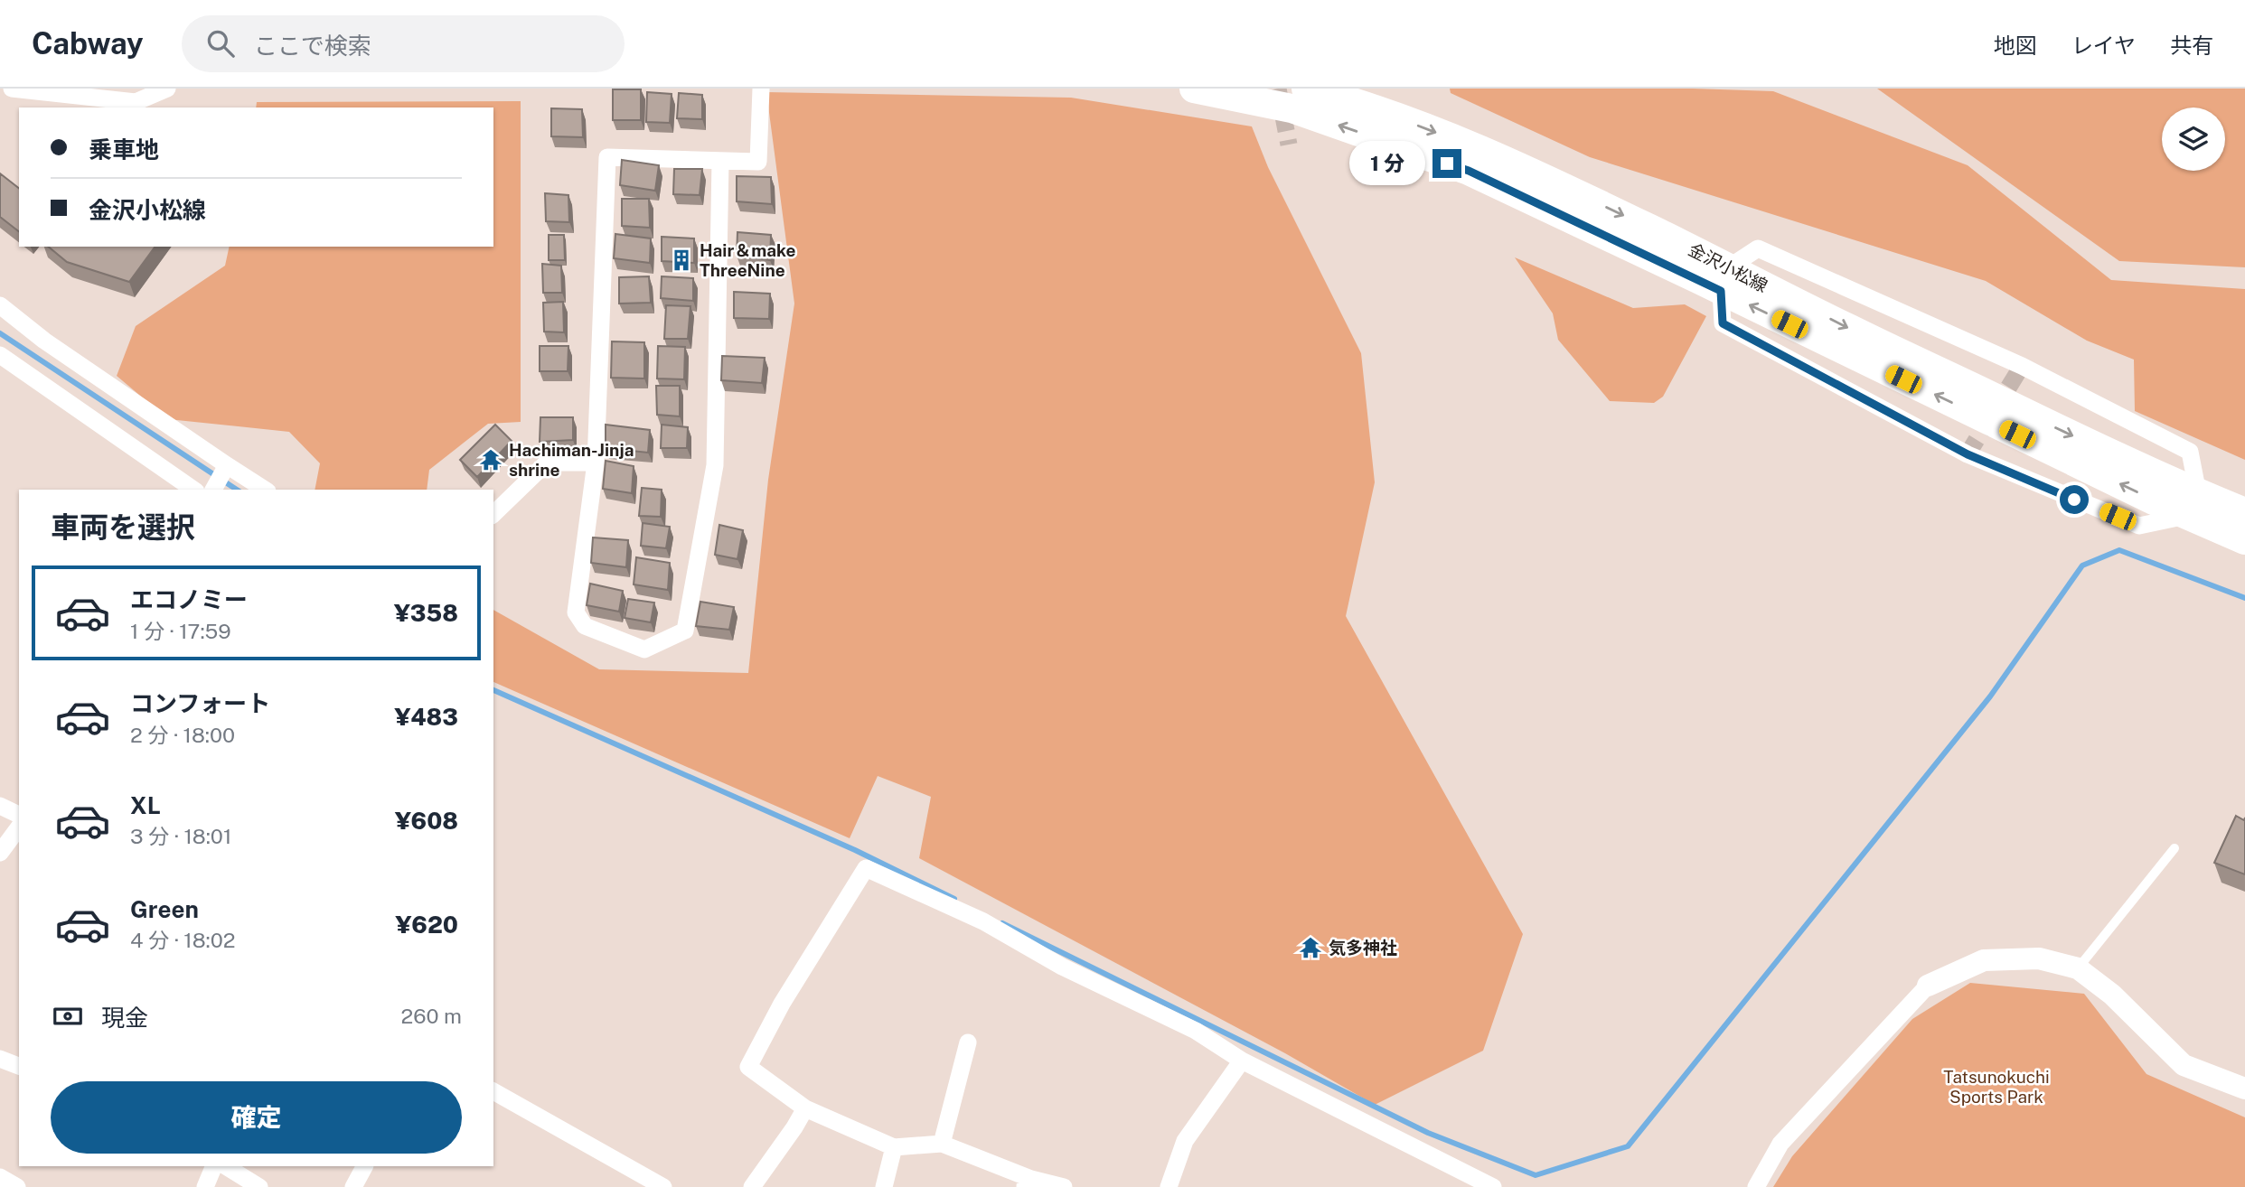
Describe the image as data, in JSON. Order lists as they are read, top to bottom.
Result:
{
  "streets": {
    "main road": ["金沢小松線"]
  },
  "parks": ["Tatsunokuchi Sports Park"],
  "places": {
    "building": ["Hair＆make ThreeNine"],
    "temple": ["Hachiman-Jinja shrine", "気多神社"]
  },
  "page": {
    "header": "Cabway",
    "search": "ここで検索",
    "nav": ["地図", "レイヤ", "共有"],
    "banner": ["乗車地", "金沢小松線"],
    "bubble": "1 分",
    "heading": "車両を選択",
    "list": [
      {
        "name": "エコノミー",
        "note": "1 分 · 17:59",
        "value": "¥358"
      },
      {
        "name": "コンフォート",
        "note": "2 分 · 18:00",
        "value": "¥483"
      },
      {
        "name": "XL",
        "note": "3 分 · 18:01",
        "value": "¥608"
      },
      {
        "name": "Green",
        "note": "4 分 · 18:02",
        "value": "¥620"
      }
    ],
    "pay": ["現金", "260 m"],
    "buttons": "確定"
  }
}
